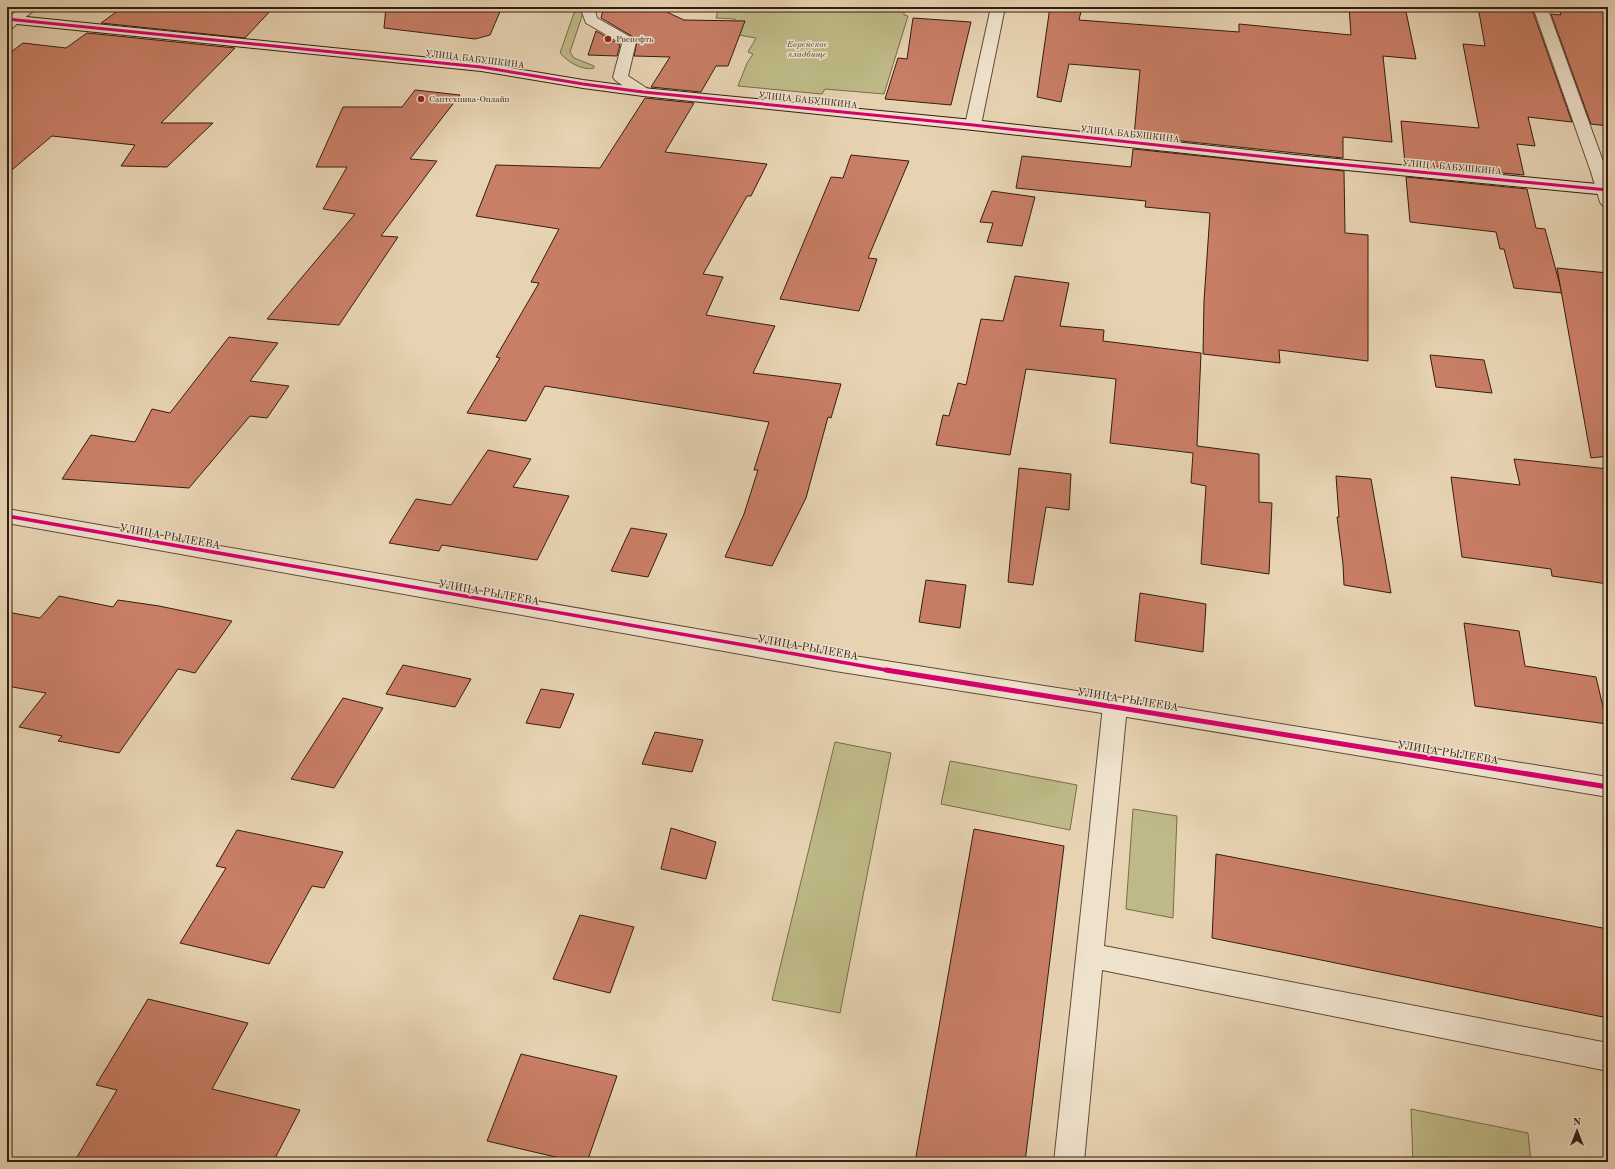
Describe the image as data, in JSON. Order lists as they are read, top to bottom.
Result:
{
  "streets": {
    "street": ["УЛИЦА БАБУШКИНА", "УЛИЦА РЫЛЕЕВА"]
  },
  "parks": ["Еврейское кладбище"],
  "places": ["Роснефть", "Сантехника-Онлайн"],
  "north": "top"
}
